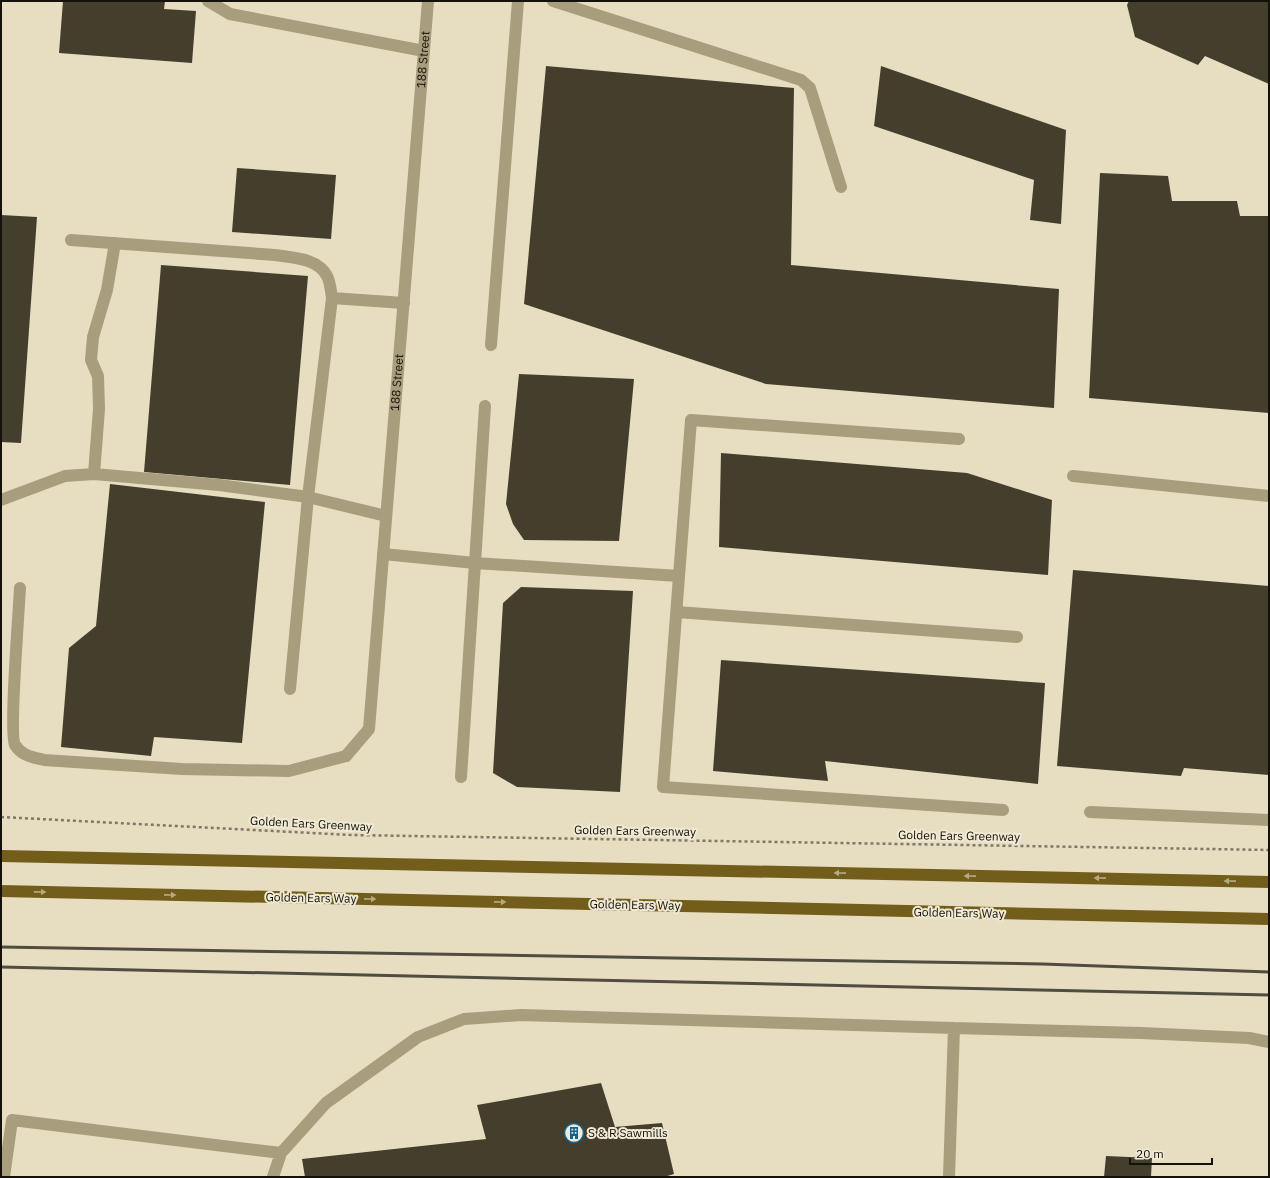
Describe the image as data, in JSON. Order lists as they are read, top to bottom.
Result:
{
  "streets": {
    "main road": ["Golden Ears Way"],
    "street": ["188 Street"],
    "path": ["Golden Ears Greenway"]
  },
  "places": {
    "building": ["S & R Sawmills"]
  },
  "scale_bar": "20 m"
}
